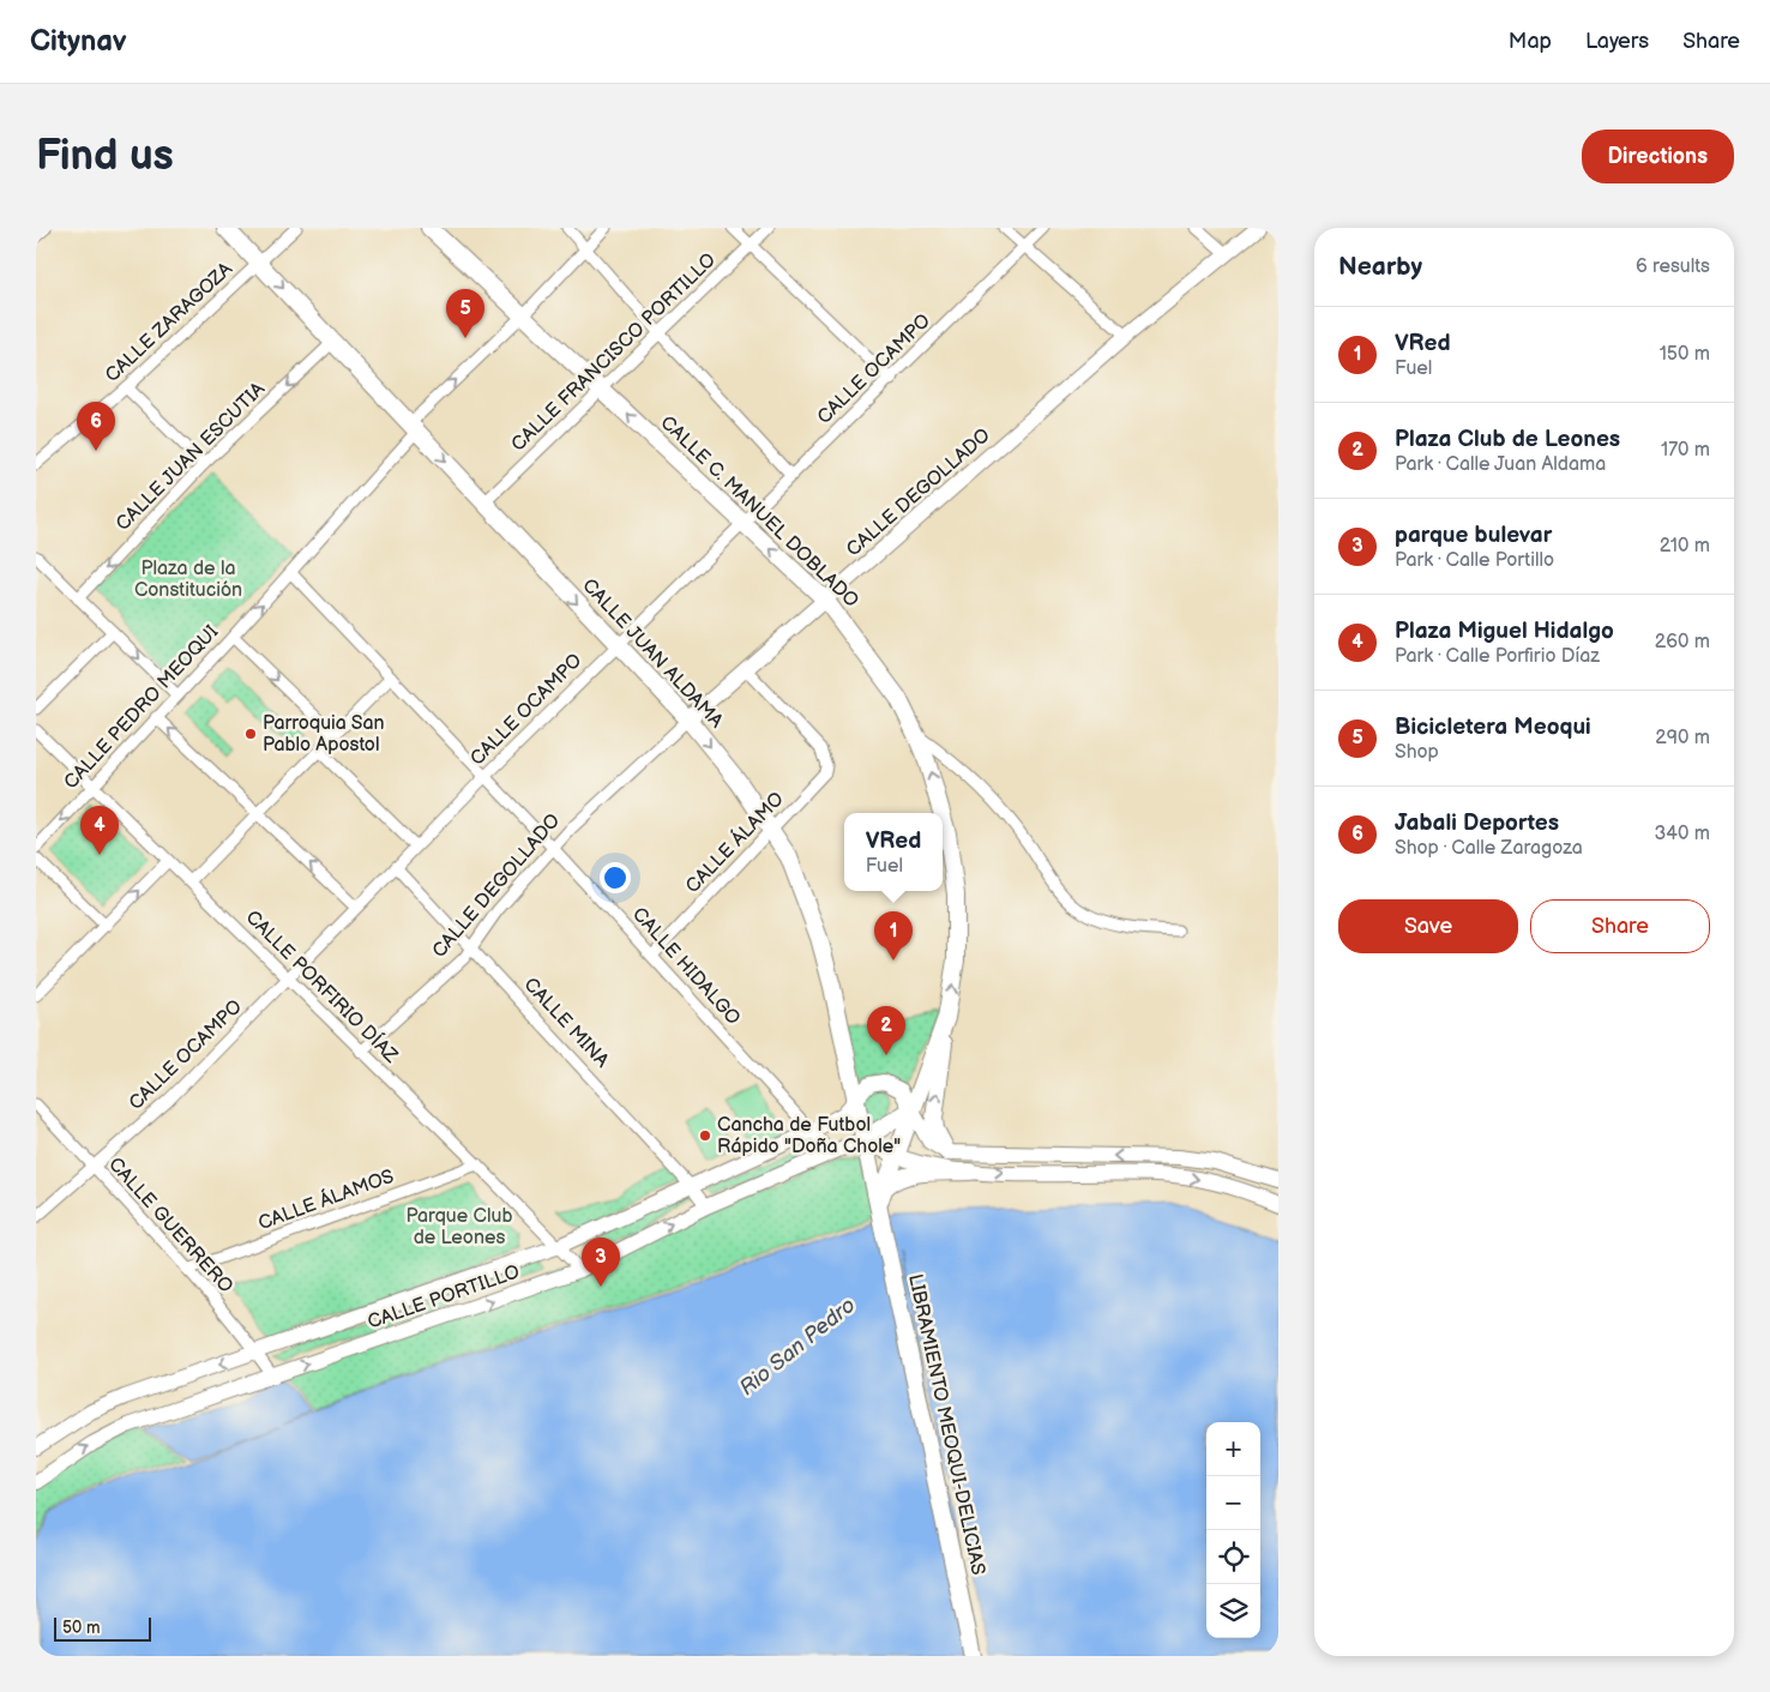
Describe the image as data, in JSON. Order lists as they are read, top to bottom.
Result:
{
  "streets": {
    "main road": ["CALLE C. MANUEL DOBLADO", "CALLE JUAN ALDAMA", "LIBRAMIENTO MEOQUI-DELICIAS"],
    "street": [
      "CALLE ZARAGOZA",
      "CALLE FRANCISCO PORTILLO",
      "CALLE OCAMPO",
      "CALLE JUAN ESCUTIA",
      "CALLE DEGOLLADO",
      "CALLE PEDRO MEOQUI",
      "CALLE ÁLAMO",
      "CALLE HIDALGO",
      "CALLE PORFIRIO DÍAZ",
      "CALLE MINA",
      "CALLE ÁLAMOS",
      "CALLE GUERRERO",
      "CALLE PORTILLO"
    ]
  },
  "crossings": [
    ["CALLE ZARAGOZA", "CALLE JUAN ALDAMA"],
    ["CALLE FRANCISCO PORTILLO", "CALLE C. MANUEL DOBLADO"],
    ["CALLE FRANCISCO PORTILLO", "CALLE JUAN ALDAMA"],
    ["CALLE OCAMPO", "CALLE C. MANUEL DOBLADO"],
    ["CALLE OCAMPO", "CALLE JUAN ALDAMA"],
    ["CALLE OCAMPO", "CALLE HIDALGO"],
    ["CALLE OCAMPO", "CALLE PORFIRIO DÍAZ"],
    ["CALLE OCAMPO", "CALLE MINA"],
    ["CALLE OCAMPO", "CALLE GUERRERO"],
    ["CALLE JUAN ESCUTIA", "CALLE JUAN ALDAMA"],
    ["CALLE DEGOLLADO", "CALLE C. MANUEL DOBLADO"],
    ["CALLE DEGOLLADO", "CALLE JUAN ALDAMA"],
    ["CALLE DEGOLLADO", "CALLE ÁLAMO"],
    ["CALLE DEGOLLADO", "CALLE HIDALGO"],
    ["CALLE DEGOLLADO", "CALLE PORFIRIO DÍAZ"],
    ["CALLE DEGOLLADO", "CALLE MINA"],
    ["CALLE C. MANUEL DOBLADO", "CALLE JUAN ALDAMA"],
    ["CALLE C. MANUEL DOBLADO", "CALLE PEDRO MEOQUI"],
    ["CALLE C. MANUEL DOBLADO", "CALLE PORTILLO"],
    ["CALLE C. MANUEL DOBLADO", "LIBRAMIENTO MEOQUI-DELICIAS"],
    ["CALLE JUAN ALDAMA", "CALLE PEDRO MEOQUI"],
    ["CALLE JUAN ALDAMA", "CALLE ÁLAMO"],
    ["CALLE JUAN ALDAMA", "CALLE PORTILLO"],
    ["CALLE JUAN ALDAMA", "LIBRAMIENTO MEOQUI-DELICIAS"],
    ["CALLE PEDRO MEOQUI", "CALLE HIDALGO"],
    ["CALLE PEDRO MEOQUI", "CALLE PORFIRIO DÍAZ"],
    ["CALLE ÁLAMO", "CALLE HIDALGO"],
    ["CALLE HIDALGO", "CALLE PORTILLO"],
    ["CALLE PORFIRIO DÍAZ", "CALLE ÁLAMOS"],
    ["CALLE PORFIRIO DÍAZ", "CALLE PORTILLO"],
    ["CALLE MINA", "CALLE PORTILLO"],
    ["CALLE ÁLAMOS", "CALLE GUERRERO"],
    ["CALLE GUERRERO", "CALLE PORTILLO"]
  ],
  "one_way": ["CALLE JUAN ESCUTIA", "CALLE C. MANUEL DOBLADO", "CALLE JUAN ALDAMA"],
  "water": ["Rio San Pedro"],
  "parks": ["Plaza de la Constitución", "Parque Club de Leones"],
  "places": ["Parroquia San Pablo Apostol", "Cancha de Futbol Rápido \"Doña Chole\""],
  "scale_bar": "50 m",
  "page": {
    "header": "Citynav",
    "nav": ["Map", "Layers", "Share"],
    "buttons": [
      "Directions",
      ["Save", "Share"]
    ],
    "title": "Find us",
    "heading": ["Nearby", "6 results"],
    "pins": [
      "5",
      "6",
      "4",
      "1",
      "2",
      "3"
    ],
    "list": [
      {
        "mark": "1",
        "name": "VRed",
        "note": "Fuel",
        "value": "150 m"
      },
      {
        "mark": "2",
        "name": "Plaza Club de Leones",
        "note": "Park · Calle Juan Aldama",
        "value": "170 m"
      },
      {
        "mark": "3",
        "name": "parque bulevar",
        "note": "Park · Calle Portillo",
        "value": "210 m"
      },
      {
        "mark": "4",
        "name": "Plaza Miguel Hidalgo",
        "note": "Park · Calle Porfirio Díaz",
        "value": "260 m"
      },
      {
        "mark": "5",
        "name": "Bicicletera Meoqui",
        "note": "Shop",
        "value": "290 m"
      },
      {
        "mark": "6",
        "name": "Jabali Deportes",
        "note": "Shop · Calle Zaragoza",
        "value": "340 m"
      }
    ],
    "popup": ["VRed", "Fuel"],
    "map_buttons": ["+", "−"],
    "scale": "50 m"
  }
}
